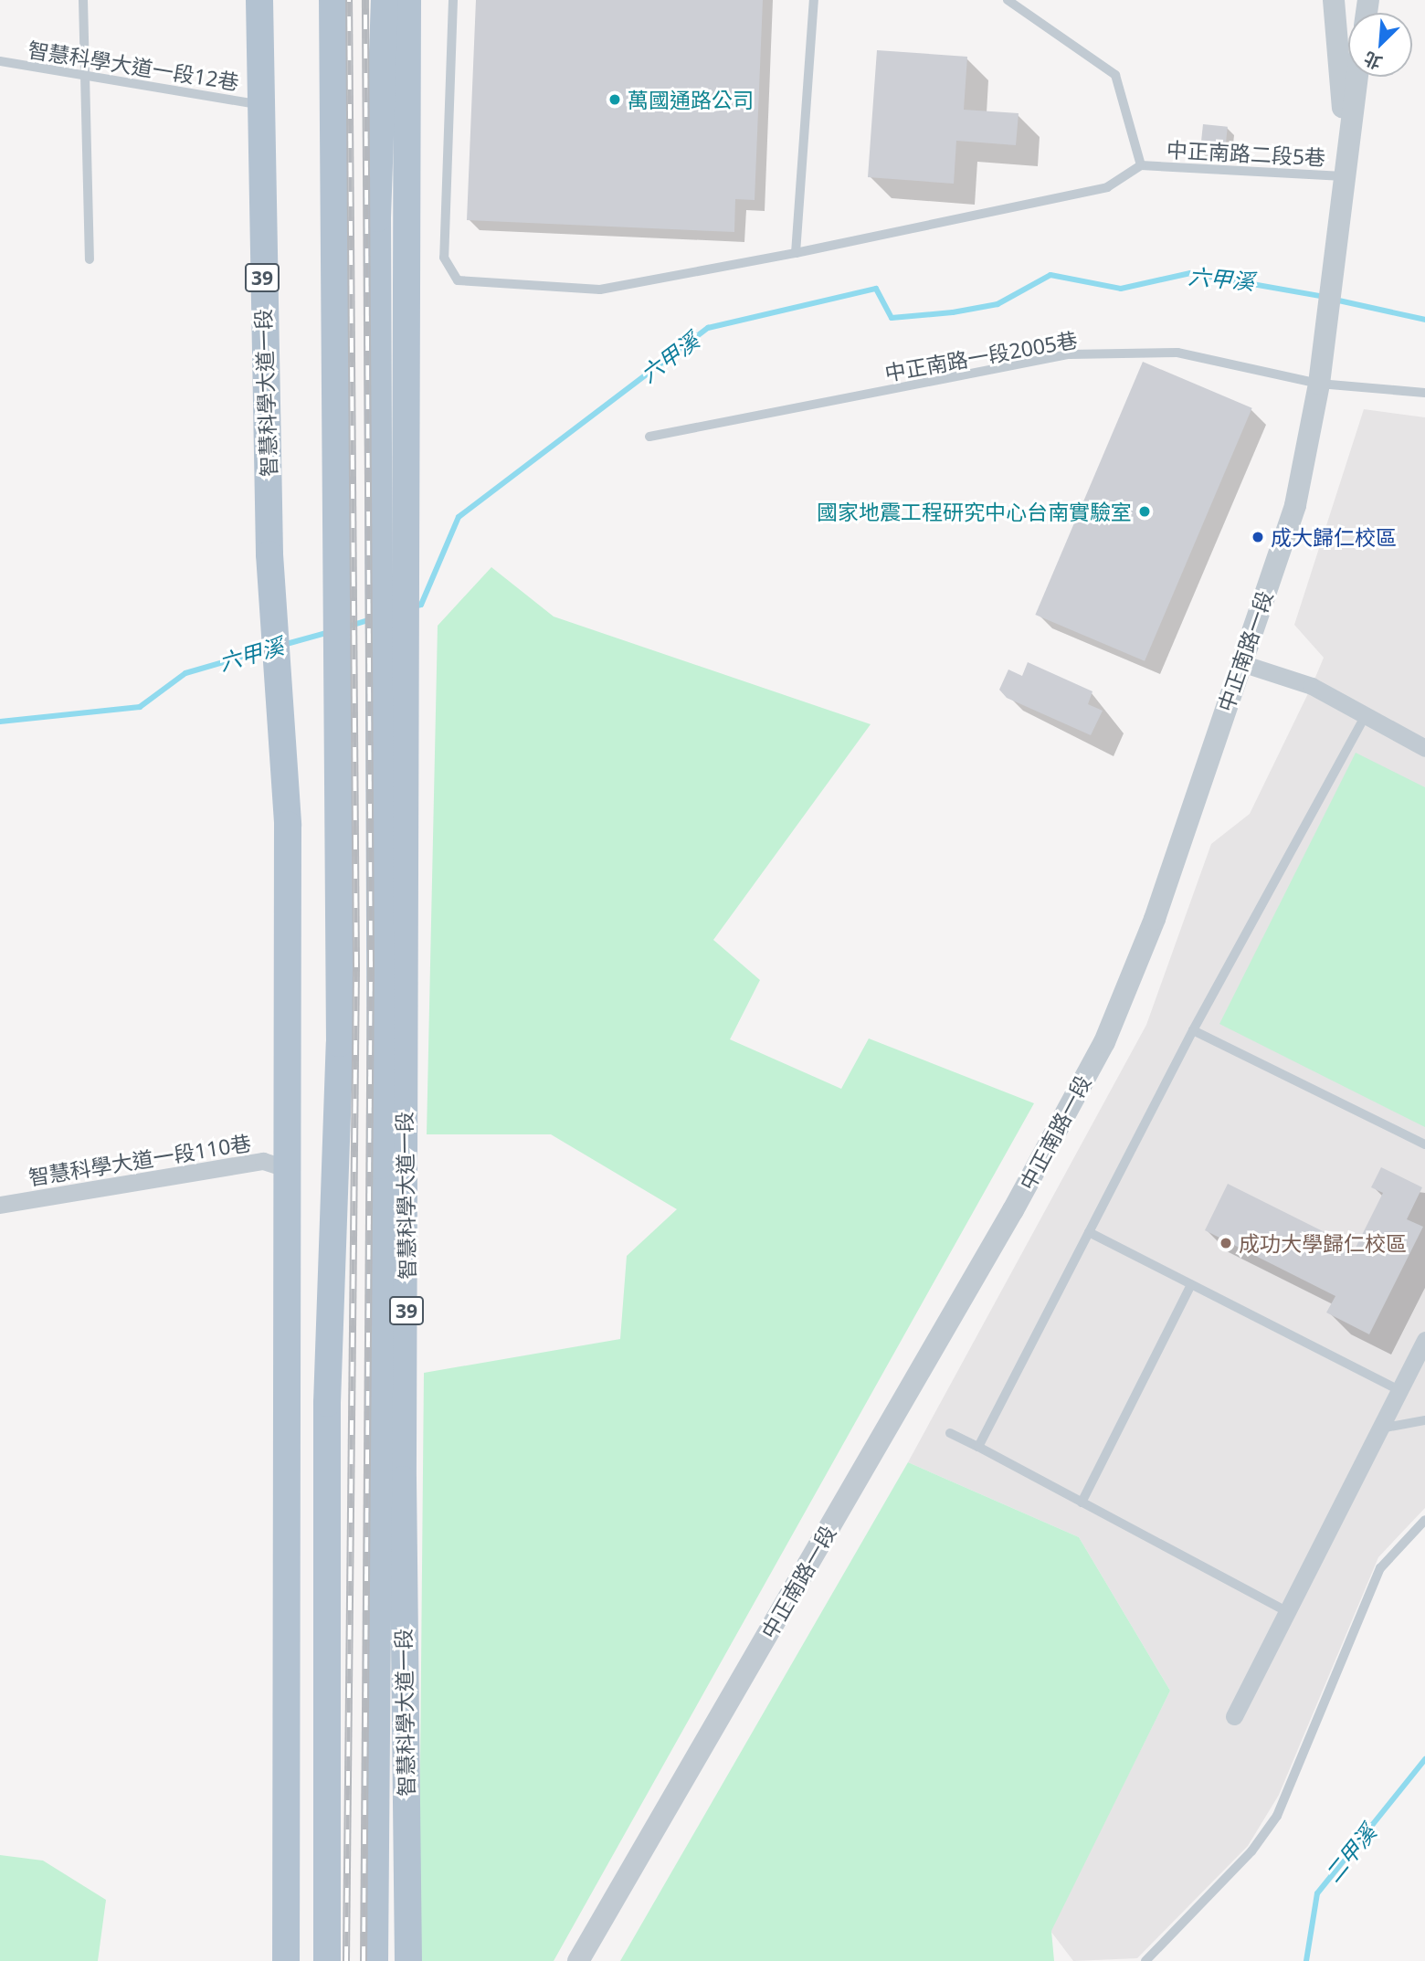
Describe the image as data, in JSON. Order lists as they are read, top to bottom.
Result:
{
  "streets": {
    "main road": ["39", "智慧科學大道一段"],
    "street": ["中正南路一段", "智慧科學大道一段110巷"],
    "lane": ["智慧科學大道一段12巷", "中正南路二段5巷", "中正南路一段2005巷"]
  },
  "crossings": [
    ["智慧科學大道一段12巷", "智慧科學大道一段"],
    ["中正南路二段5巷", "中正南路一段"],
    ["39", "智慧科學大道一段"],
    ["39", "智慧科學大道一段110巷"],
    ["中正南路一段2005巷", "中正南路一段"],
    ["智慧科學大道一段", "智慧科學大道一段110巷"]
  ],
  "water": ["六甲溪", "二甲溪"],
  "places": [
    "萬國通路公司",
    "國家地震工程研究中心台南實驗室",
    "成大歸仁校區",
    "成功大學歸仁校區"
  ],
  "north": "bottom left"
}
